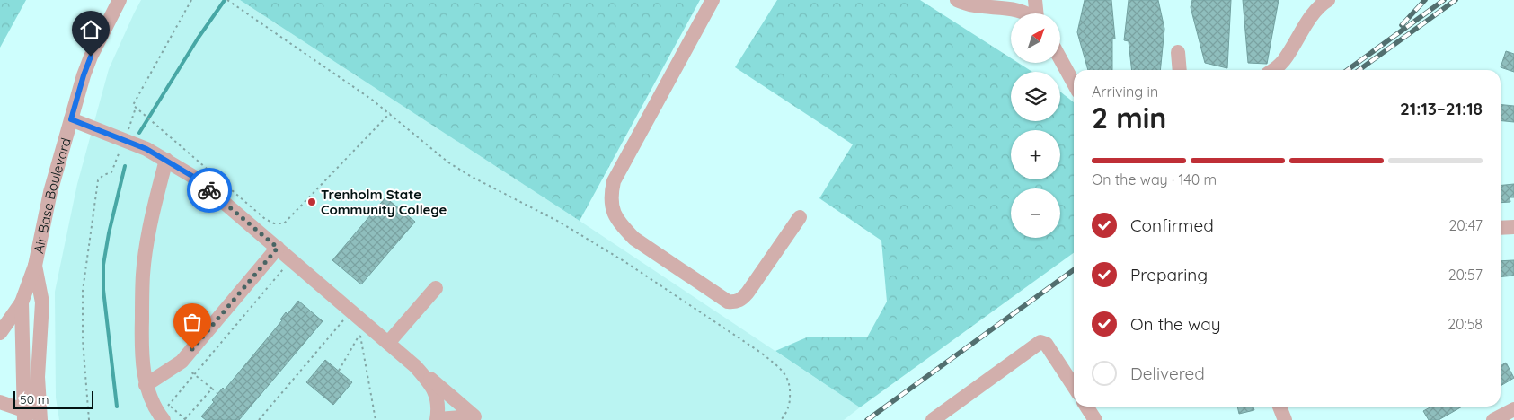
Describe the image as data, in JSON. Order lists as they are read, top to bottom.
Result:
{
  "streets": {
    "street": ["Air Base Boulevard"]
  },
  "places": ["Trenholm State Community College"],
  "scale_bar": "50 m",
  "north": "top right",
  "page": {
    "map_buttons": ["+", "−"],
    "heading": ["2 min", "Arriving in", "21:13–21:18"],
    "bar": "On the way · 140 m",
    "list": [
      ["Confirmed", "20:47"],
      ["Preparing", "20:57"],
      ["On the way", "20:58"],
      "Delivered"
    ],
    "scale": "50 m"
  }
}
